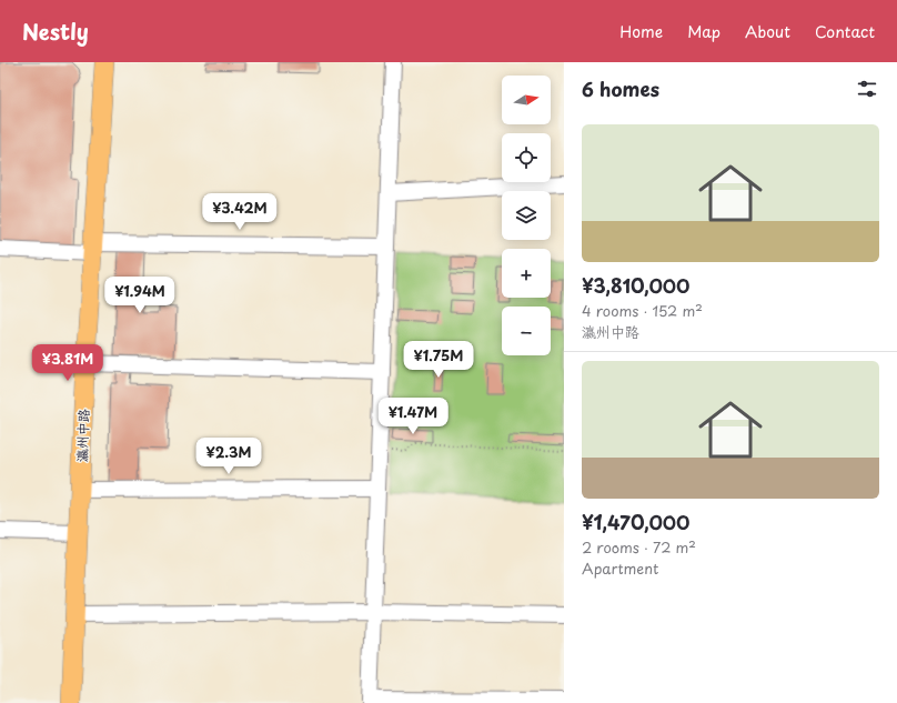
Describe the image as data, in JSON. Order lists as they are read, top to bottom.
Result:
{
  "streets": {
    "main road": ["瀛州中路"]
  },
  "north": "right",
  "page": {
    "header": "Nestly",
    "nav": [
      "Home",
      "Map",
      "About",
      "Contact"
    ],
    "heading": "6 homes",
    "map_buttons": ["+", "−"],
    "list": [
      {
        "name": "¥3,810,000",
        "note": "4 rooms · 152 m² · 瀛州中路"
      },
      {
        "name": "¥1,470,000",
        "note": "2 rooms · 72 m² · Apartment"
      }
    ],
    "price": [
      "¥3.42M",
      "¥1.94M",
      "¥1.75M",
      "¥3.81M",
      "¥1.47M",
      "¥2.3M"
    ]
  }
}
